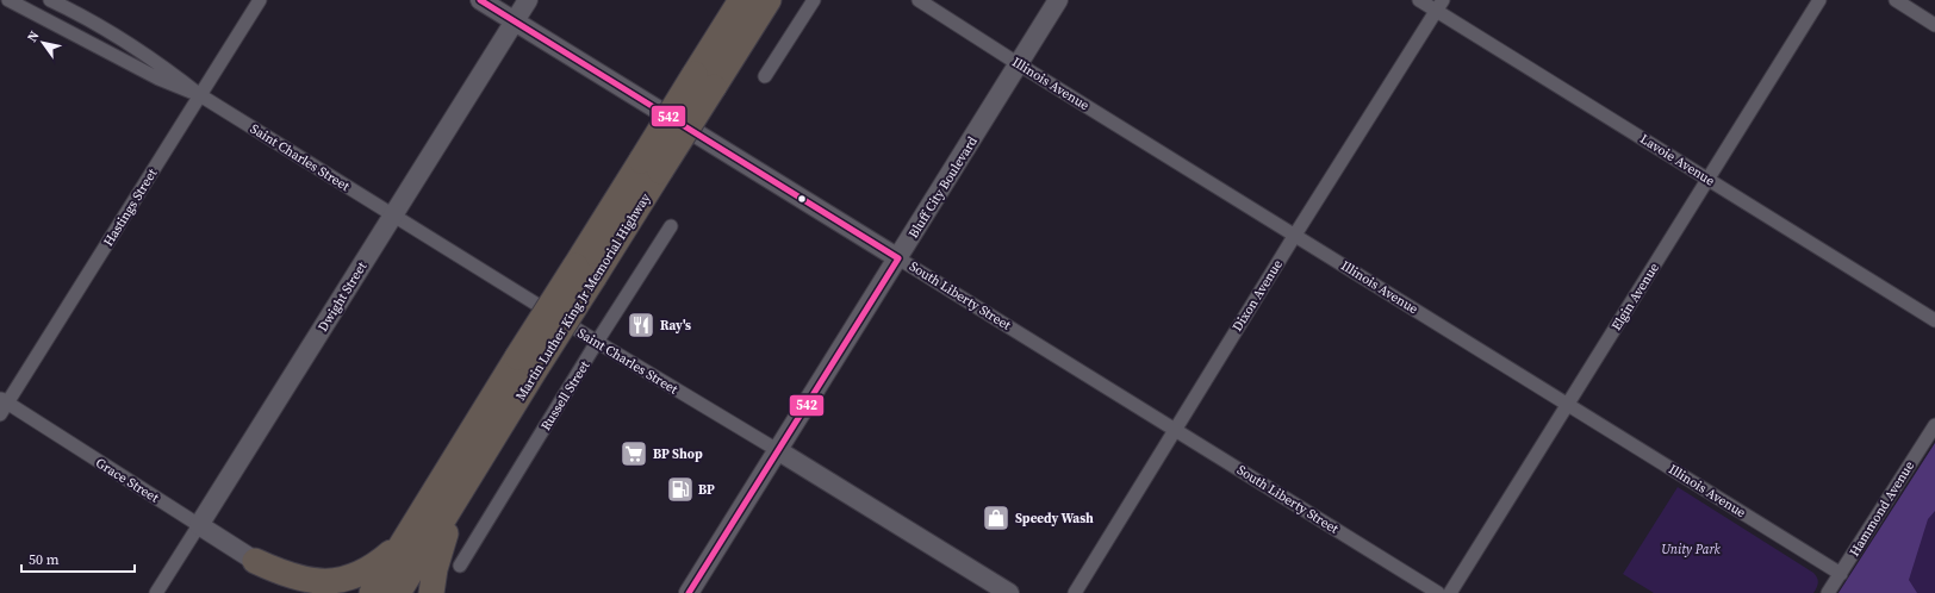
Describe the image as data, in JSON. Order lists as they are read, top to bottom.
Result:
{
  "streets": {
    "highway": ["Martin Luther King Jr Memorial Highway"],
    "main road": [
      "Saint Charles Street",
      "Bluff City Boulevard",
      "South Liberty Street",
      "Dwight Street",
      "Grace Street"
    ],
    "street": [
      "Illinois Avenue",
      "Lavoie Avenue",
      "Hastings Street",
      "Dixon Avenue",
      "Elgin Avenue",
      "Russell Street",
      "Hammond Avenue"
    ]
  },
  "crossings": [
    ["Illinois Avenue", "Bluff City Boulevard"],
    ["Illinois Avenue", "Dixon Avenue"],
    ["Illinois Avenue", "Elgin Avenue"],
    ["Illinois Avenue", "Hammond Avenue"],
    ["Saint Charles Street", "Bluff City Boulevard"],
    ["Saint Charles Street", "Hastings Street"],
    ["Saint Charles Street", "Dwight Street"],
    ["Saint Charles Street", "Russell Street"],
    ["Lavoie Avenue", "Dixon Avenue"],
    ["Lavoie Avenue", "Elgin Avenue"],
    ["Bluff City Boulevard", "South Liberty Street"],
    ["Hastings Street", "Grace Street"],
    ["South Liberty Street", "Dixon Avenue"],
    ["South Liberty Street", "Dwight Street"],
    ["Dwight Street", "Grace Street"]
  ],
  "parks": ["Unity Park"],
  "places": {
    "restaurant": ["Ray's"],
    "supermarket": ["BP Shop"],
    "fuel station": ["BP"],
    "shop": ["Speedy Wash"]
  },
  "lines": ["transit line 542"],
  "scale_bar": "50 m",
  "north": "top left"
}
